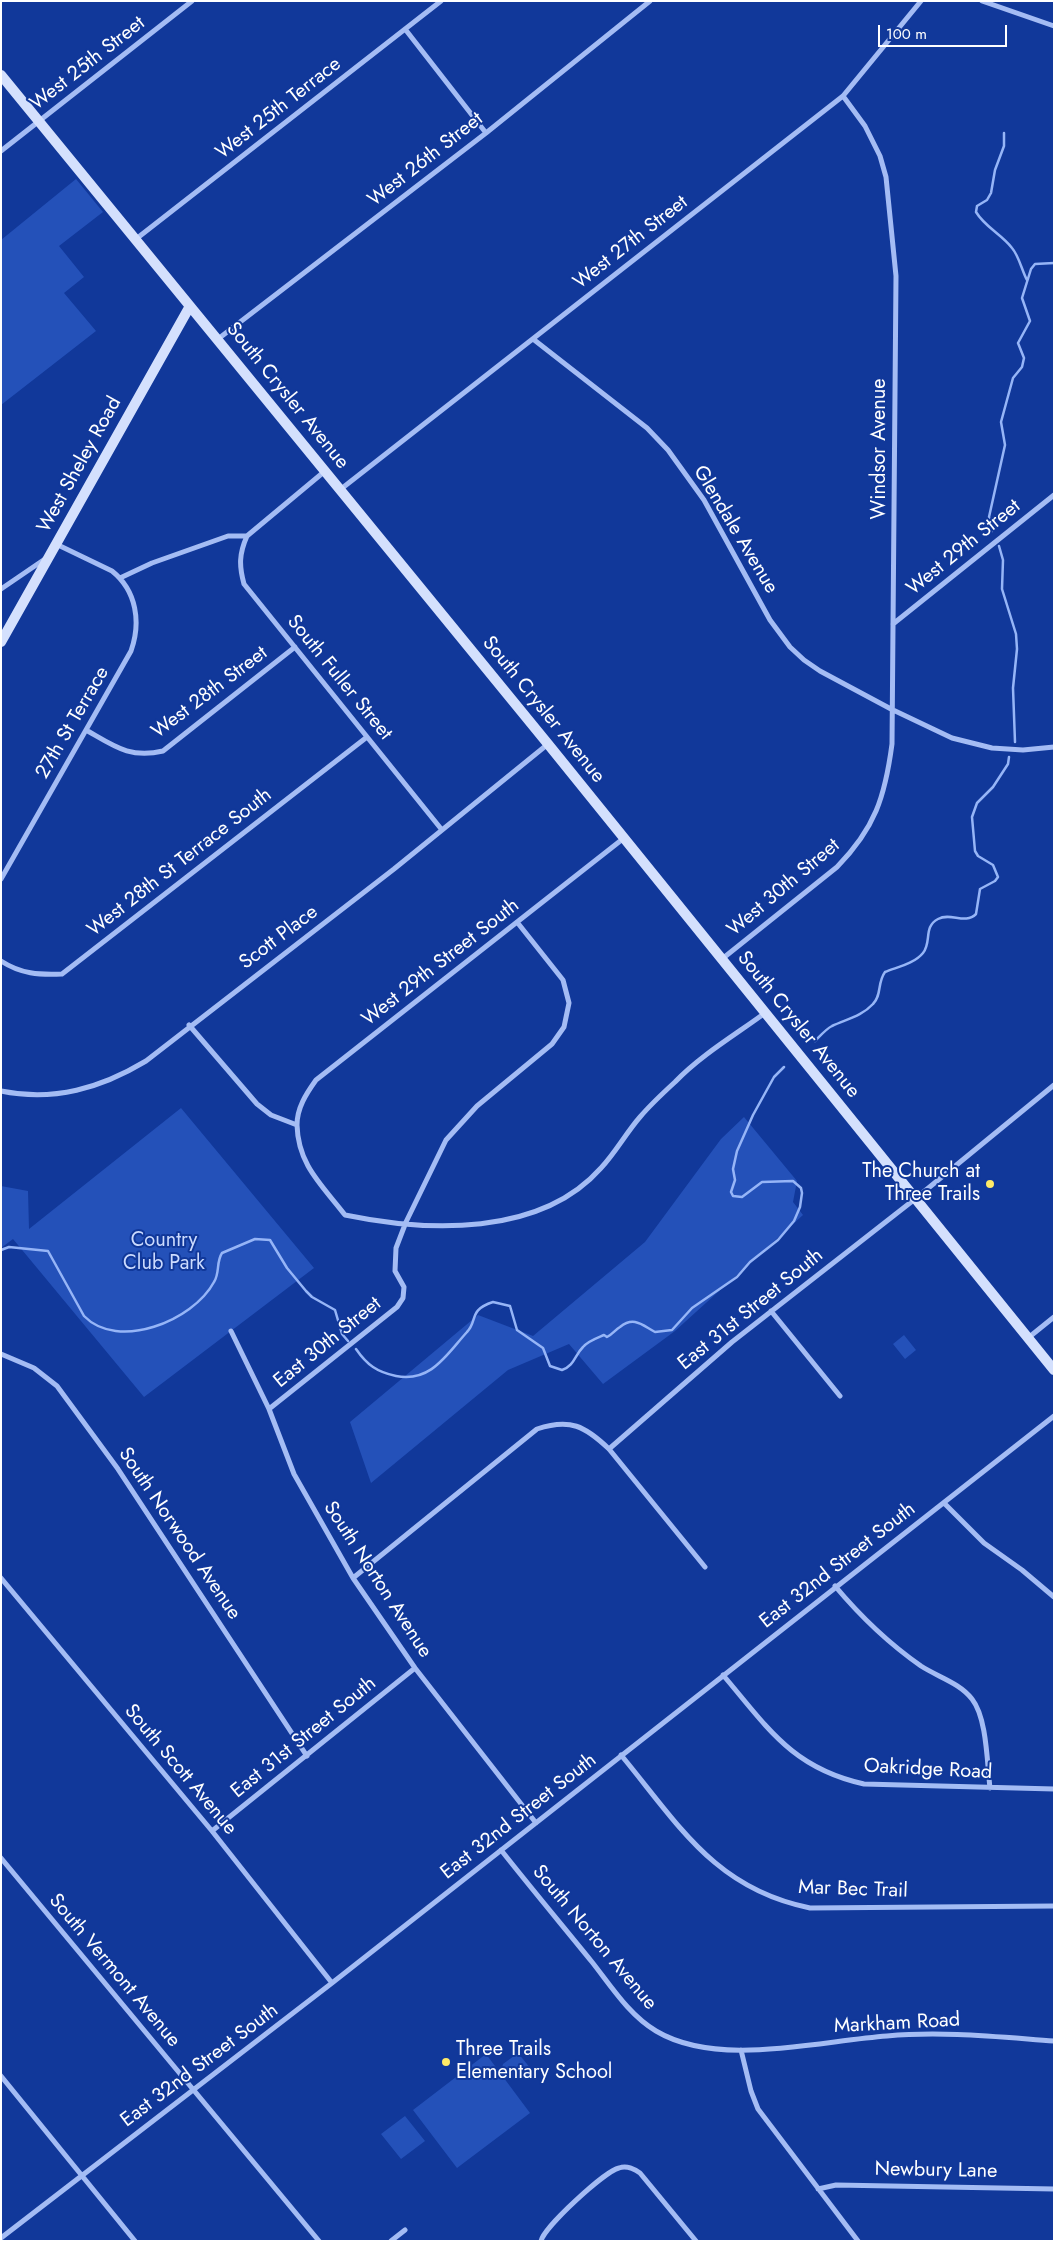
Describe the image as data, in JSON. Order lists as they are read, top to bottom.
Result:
{
  "streets": {
    "main road": ["South Crysler Avenue", "West Sheley Road"],
    "street": [
      "West 25th Street",
      "West 25th Terrace",
      "West 26th Street",
      "West 27th Street",
      "Windsor Avenue",
      "Glendale Avenue",
      "West 29th Street",
      "South Fuller Street",
      "West 28th Street",
      "27th St Terrace",
      "West 28th St Terrace South",
      "West 30th Street",
      "Scott Place",
      "West 29th Street South",
      "East 31st Street South",
      "East 30th Street",
      "South Norwood Avenue",
      "East 32nd Street South",
      "South Norton Avenue",
      "South Scott Avenue",
      "Oakridge Road",
      "Mar Bec Trail",
      "South Vermont Avenue",
      "Markham Road",
      "Newbury Lane"
    ]
  },
  "crossings": [
    ["West 25th Street", "South Crysler Avenue"],
    ["West 25th Terrace", "South Crysler Avenue"],
    ["West 26th Street", "South Crysler Avenue"],
    ["West 27th Street", "South Crysler Avenue"],
    ["West 27th Street", "Windsor Avenue"],
    ["West 27th Street", "Glendale Avenue"],
    ["South Crysler Avenue", "West Sheley Road"],
    ["South Crysler Avenue", "West 30th Street"],
    ["South Crysler Avenue", "Scott Place"],
    ["South Crysler Avenue", "West 29th Street South"],
    ["South Crysler Avenue", "East 31st Street South"],
    ["Windsor Avenue", "Glendale Avenue"],
    ["Windsor Avenue", "West 29th Street"],
    ["Windsor Avenue", "West 30th Street"],
    ["South Fuller Street", "West 28th Street"],
    ["South Fuller Street", "West 28th St Terrace South"],
    ["South Fuller Street", "Scott Place"],
    ["West 28th Street", "27th St Terrace"],
    ["East 31st Street South", "South Norwood Avenue"],
    ["East 31st Street South", "South Norton Avenue"],
    ["East 31st Street South", "South Scott Avenue"],
    ["East 30th Street", "South Norton Avenue"],
    ["East 32nd Street South", "South Norton Avenue"],
    ["East 32nd Street South", "South Scott Avenue"],
    ["East 32nd Street South", "Oakridge Road"],
    ["East 32nd Street South", "Mar Bec Trail"],
    ["East 32nd Street South", "South Vermont Avenue"],
    ["South Norton Avenue", "Markham Road"]
  ],
  "parks": ["Country Club Park"],
  "places": ["The Church at Three Trails", "Three Trails Elementary School"],
  "scale_bar": "100 m"
}
